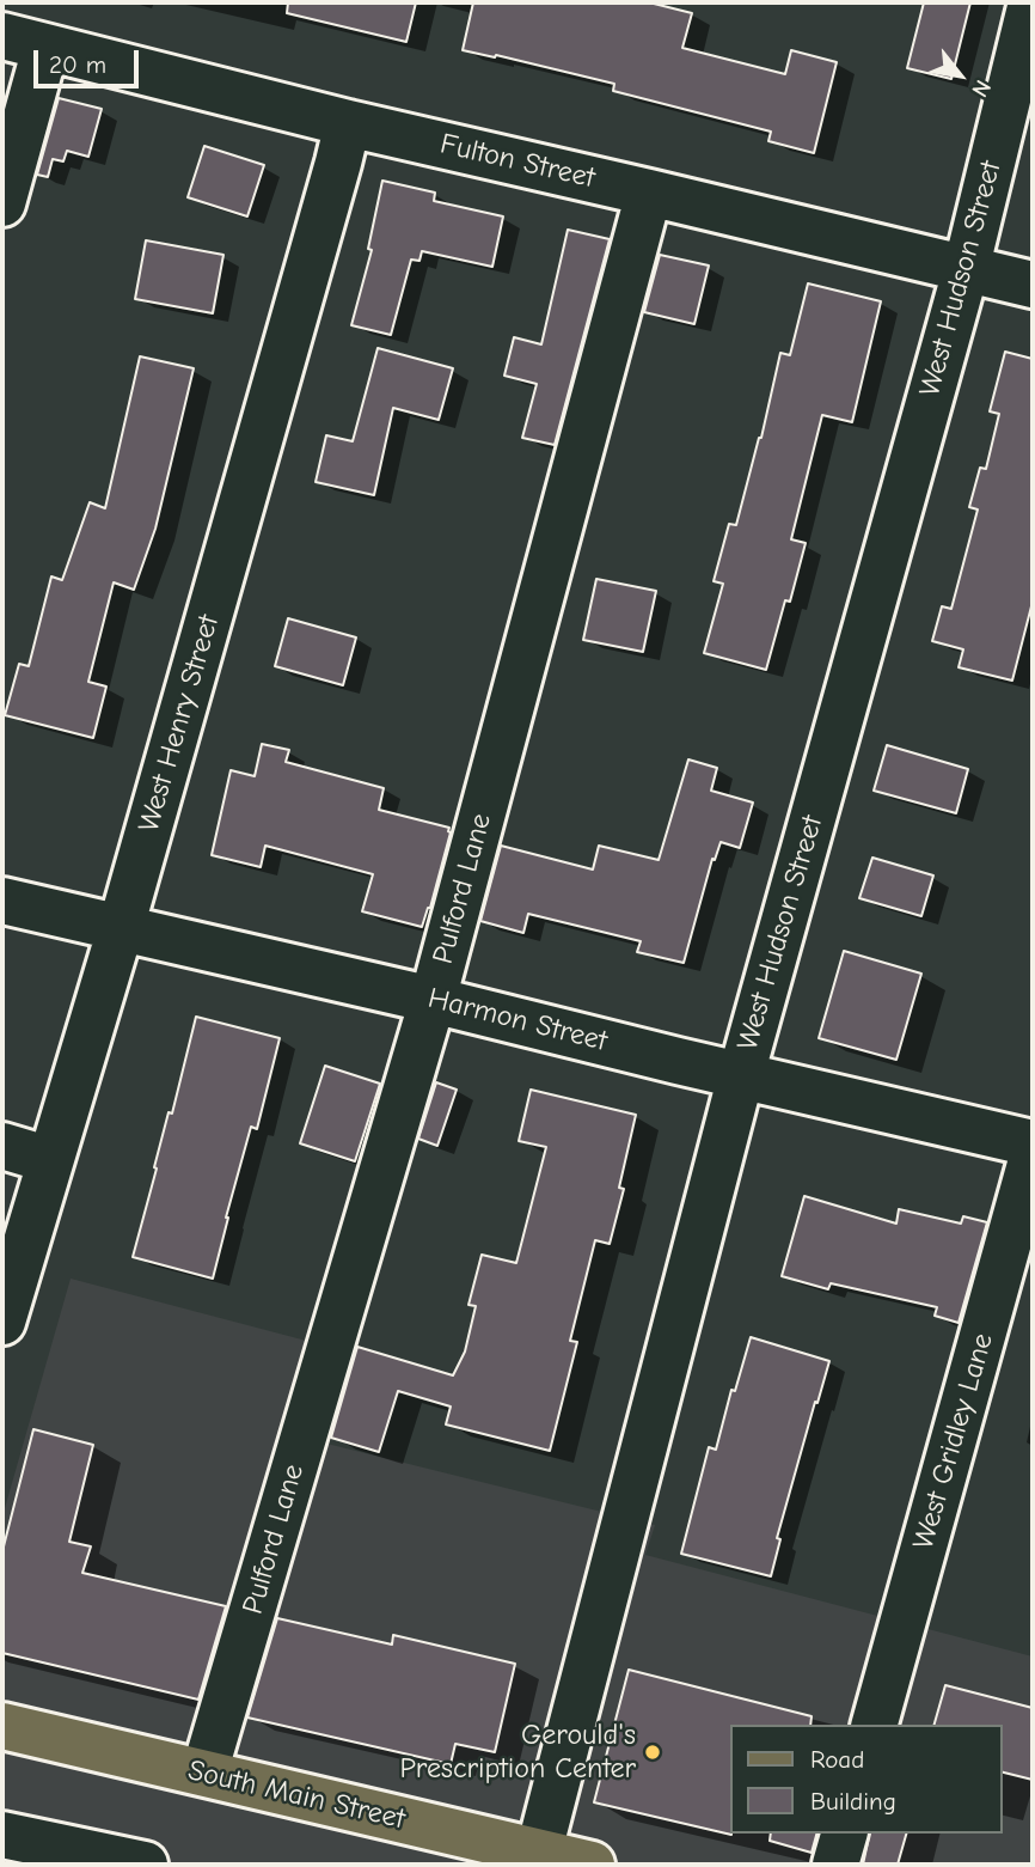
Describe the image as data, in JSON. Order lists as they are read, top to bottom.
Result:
{
  "streets": {
    "main road": ["South Main Street"],
    "street": [
      "Fulton Street",
      "West Hudson Street",
      "West Henry Street",
      "Pulford Lane",
      "Harmon Street",
      "West Gridley Lane"
    ]
  },
  "crossings": [
    ["Fulton Street", "West Hudson Street"],
    ["Fulton Street", "West Henry Street"],
    ["Fulton Street", "Pulford Lane"],
    ["West Hudson Street", "Harmon Street"],
    ["West Hudson Street", "South Main Street"],
    ["West Henry Street", "Harmon Street"],
    ["Pulford Lane", "Harmon Street"],
    ["Pulford Lane", "South Main Street"]
  ],
  "places": ["Gerould's Prescription Center"],
  "legend": ["Road", "Building"],
  "scale_bar": "20 m",
  "north": "bottom right"
}
